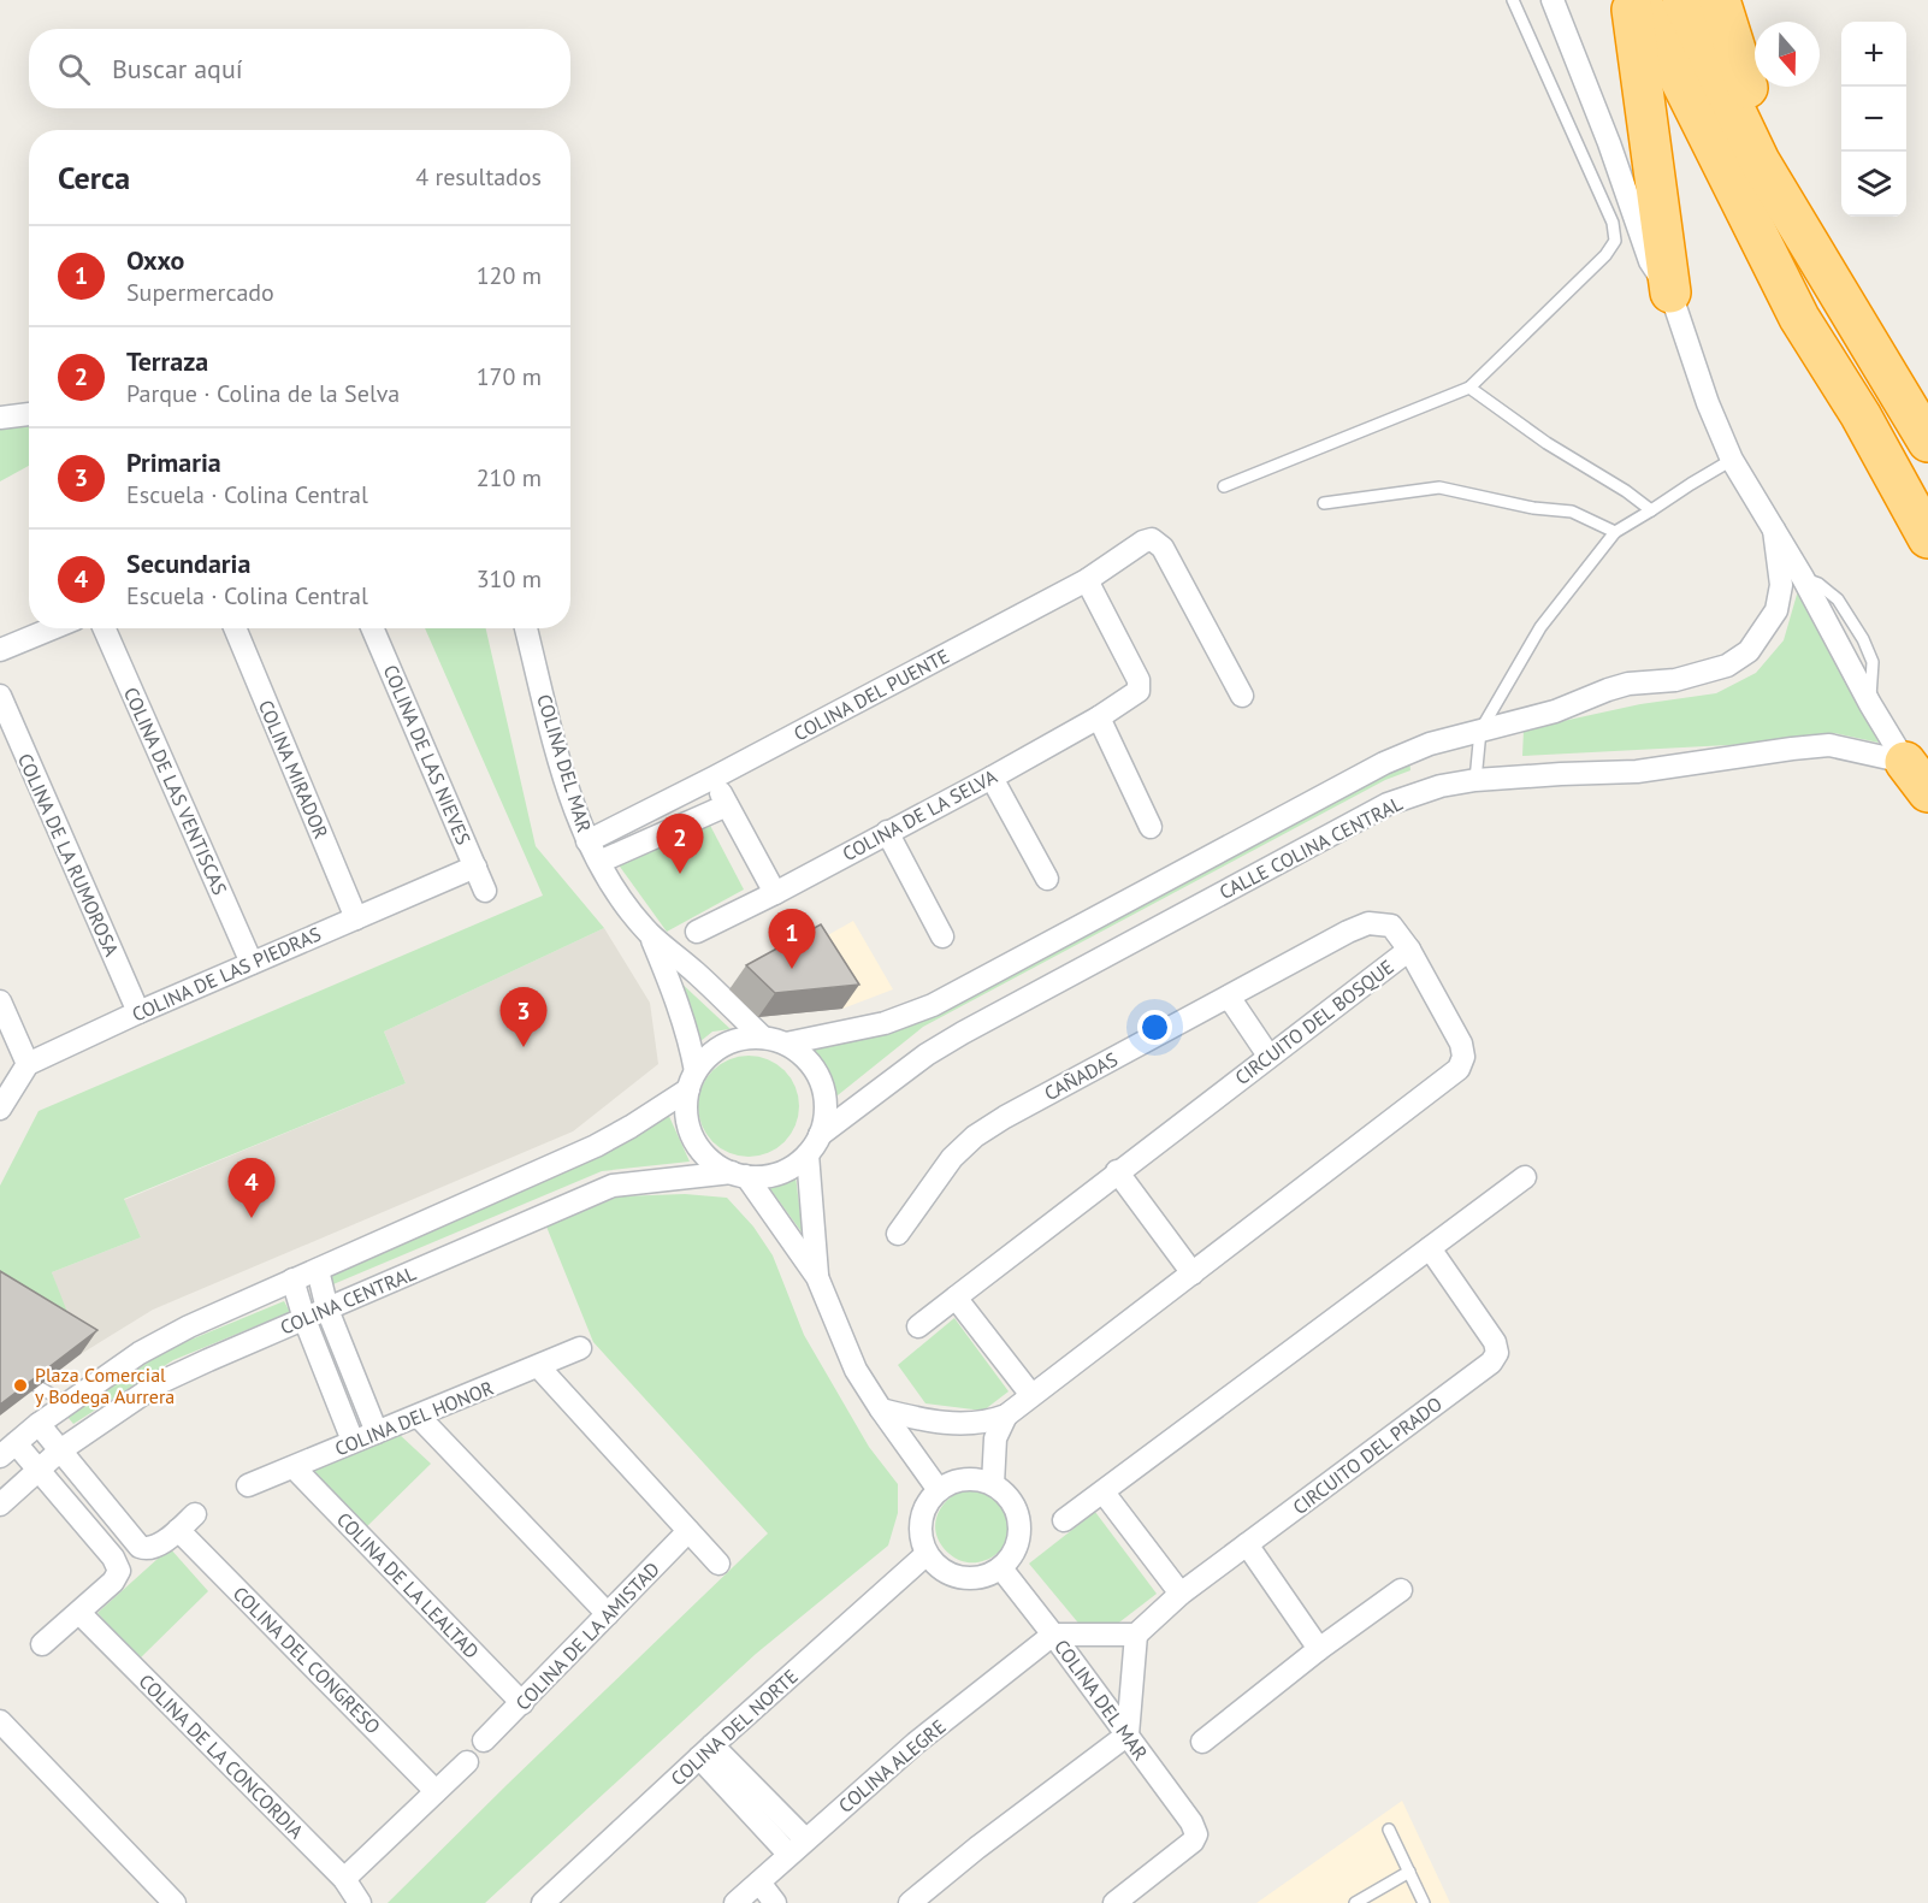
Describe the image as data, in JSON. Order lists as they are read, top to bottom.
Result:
{
  "streets": {
    "street": [
      "COLINA DEL PUENTE",
      "COLINA DE LAS NIEVES",
      "COLINA DEL MAR",
      "COLINA MIRADOR",
      "COLINA DE LAS VENTISCAS",
      "COLINA DE LA SELVA",
      "CALLE COLINA CENTRAL",
      "COLINA DE LA RUMOROSA",
      "COLINA DE LAS PIEDRAS",
      "CIRCUITO DEL BOSQUE",
      "CAÑADAS",
      "COLINA CENTRAL",
      "COLINA DEL HONOR",
      "CIRCUITO DEL PRADO",
      "COLINA DE LA LEALTAD",
      "COLINA DE LA AMISTAD",
      "COLINA DEL CONGRESO",
      "COLINA DEL NORTE",
      "COLINA DE LA CONCORDIA",
      "COLINA ALEGRE"
    ]
  },
  "crossings": [
    ["COLINA DEL PUENTE", "COLINA DEL MAR"],
    ["COLINA DEL PUENTE", "COLINA DE LA SELVA"],
    ["COLINA DE LAS NIEVES", "COLINA DE LAS PIEDRAS"],
    ["COLINA DEL MAR", "CALLE COLINA CENTRAL"],
    ["COLINA DEL MAR", "COLINA CENTRAL"],
    ["COLINA DEL MAR", "COLINA DEL NORTE"],
    ["COLINA DEL MAR", "COLINA ALEGRE"],
    ["COLINA MIRADOR", "COLINA DE LAS PIEDRAS"],
    ["COLINA DE LAS VENTISCAS", "COLINA DE LAS PIEDRAS"],
    ["CALLE COLINA CENTRAL", "COLINA CENTRAL"],
    ["COLINA DE LA RUMOROSA", "COLINA DE LAS PIEDRAS"],
    ["CIRCUITO DEL BOSQUE", "CAÑADAS"],
    ["COLINA DEL HONOR", "COLINA DE LA LEALTAD"],
    ["COLINA DE LA LEALTAD", "COLINA DE LA AMISTAD"]
  ],
  "places": ["Plaza Comercial y Bodega Aurrera"],
  "north": "bottom",
  "page": {
    "map_buttons": ["+", "−"],
    "search": "Buscar aquí",
    "heading": ["Cerca", "4 resultados"],
    "list": [
      {
        "mark": "1",
        "name": "Oxxo",
        "note": "Supermercado",
        "value": "120 m"
      },
      {
        "mark": "2",
        "name": "Terraza",
        "note": "Parque · Colina de la Selva",
        "value": "170 m"
      },
      {
        "mark": "3",
        "name": "Primaria",
        "note": "Escuela · Colina Central",
        "value": "210 m"
      },
      {
        "mark": "4",
        "name": "Secundaria",
        "note": "Escuela · Colina Central",
        "value": "310 m"
      }
    ],
    "pins": [
      "2",
      "1",
      "3",
      "4"
    ]
  }
}
